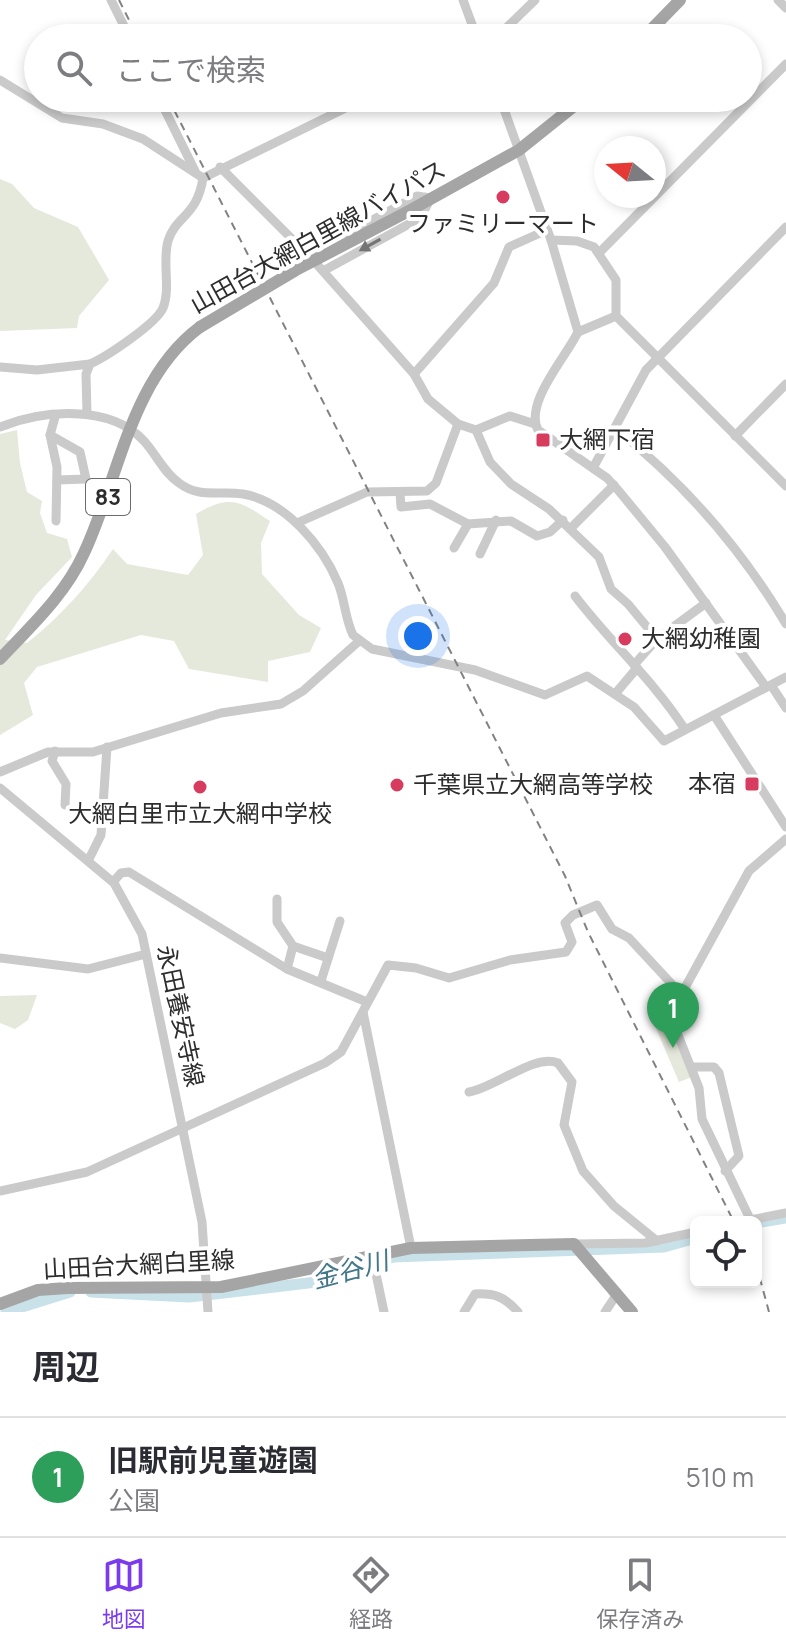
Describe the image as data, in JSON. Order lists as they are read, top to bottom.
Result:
{
  "streets": {
    "main road": ["山田台大網白里線バイパス", "83", "山田台大網白里線"],
    "street": ["永田養安寺線"]
  },
  "crossings": [
    ["永田養安寺線", "山田台大網白里線"]
  ],
  "water": ["金谷川"],
  "places": {
    "other": [
      "ファミリーマート",
      "大網幼稚園",
      "千葉県立大網高等学校",
      "大網白里市立大網中学校"
    ],
    "transit": ["大網下宿", "本宿"]
  },
  "north": "left",
  "page": {
    "search": "ここで検索",
    "pins": "1",
    "heading": "周辺",
    "list": [
      {
        "mark": "1",
        "name": "旧駅前児童遊園",
        "note": "公園",
        "value": "510 m"
      }
    ],
    "nav": ["地図", "経路", "保存済み"]
  }
}
